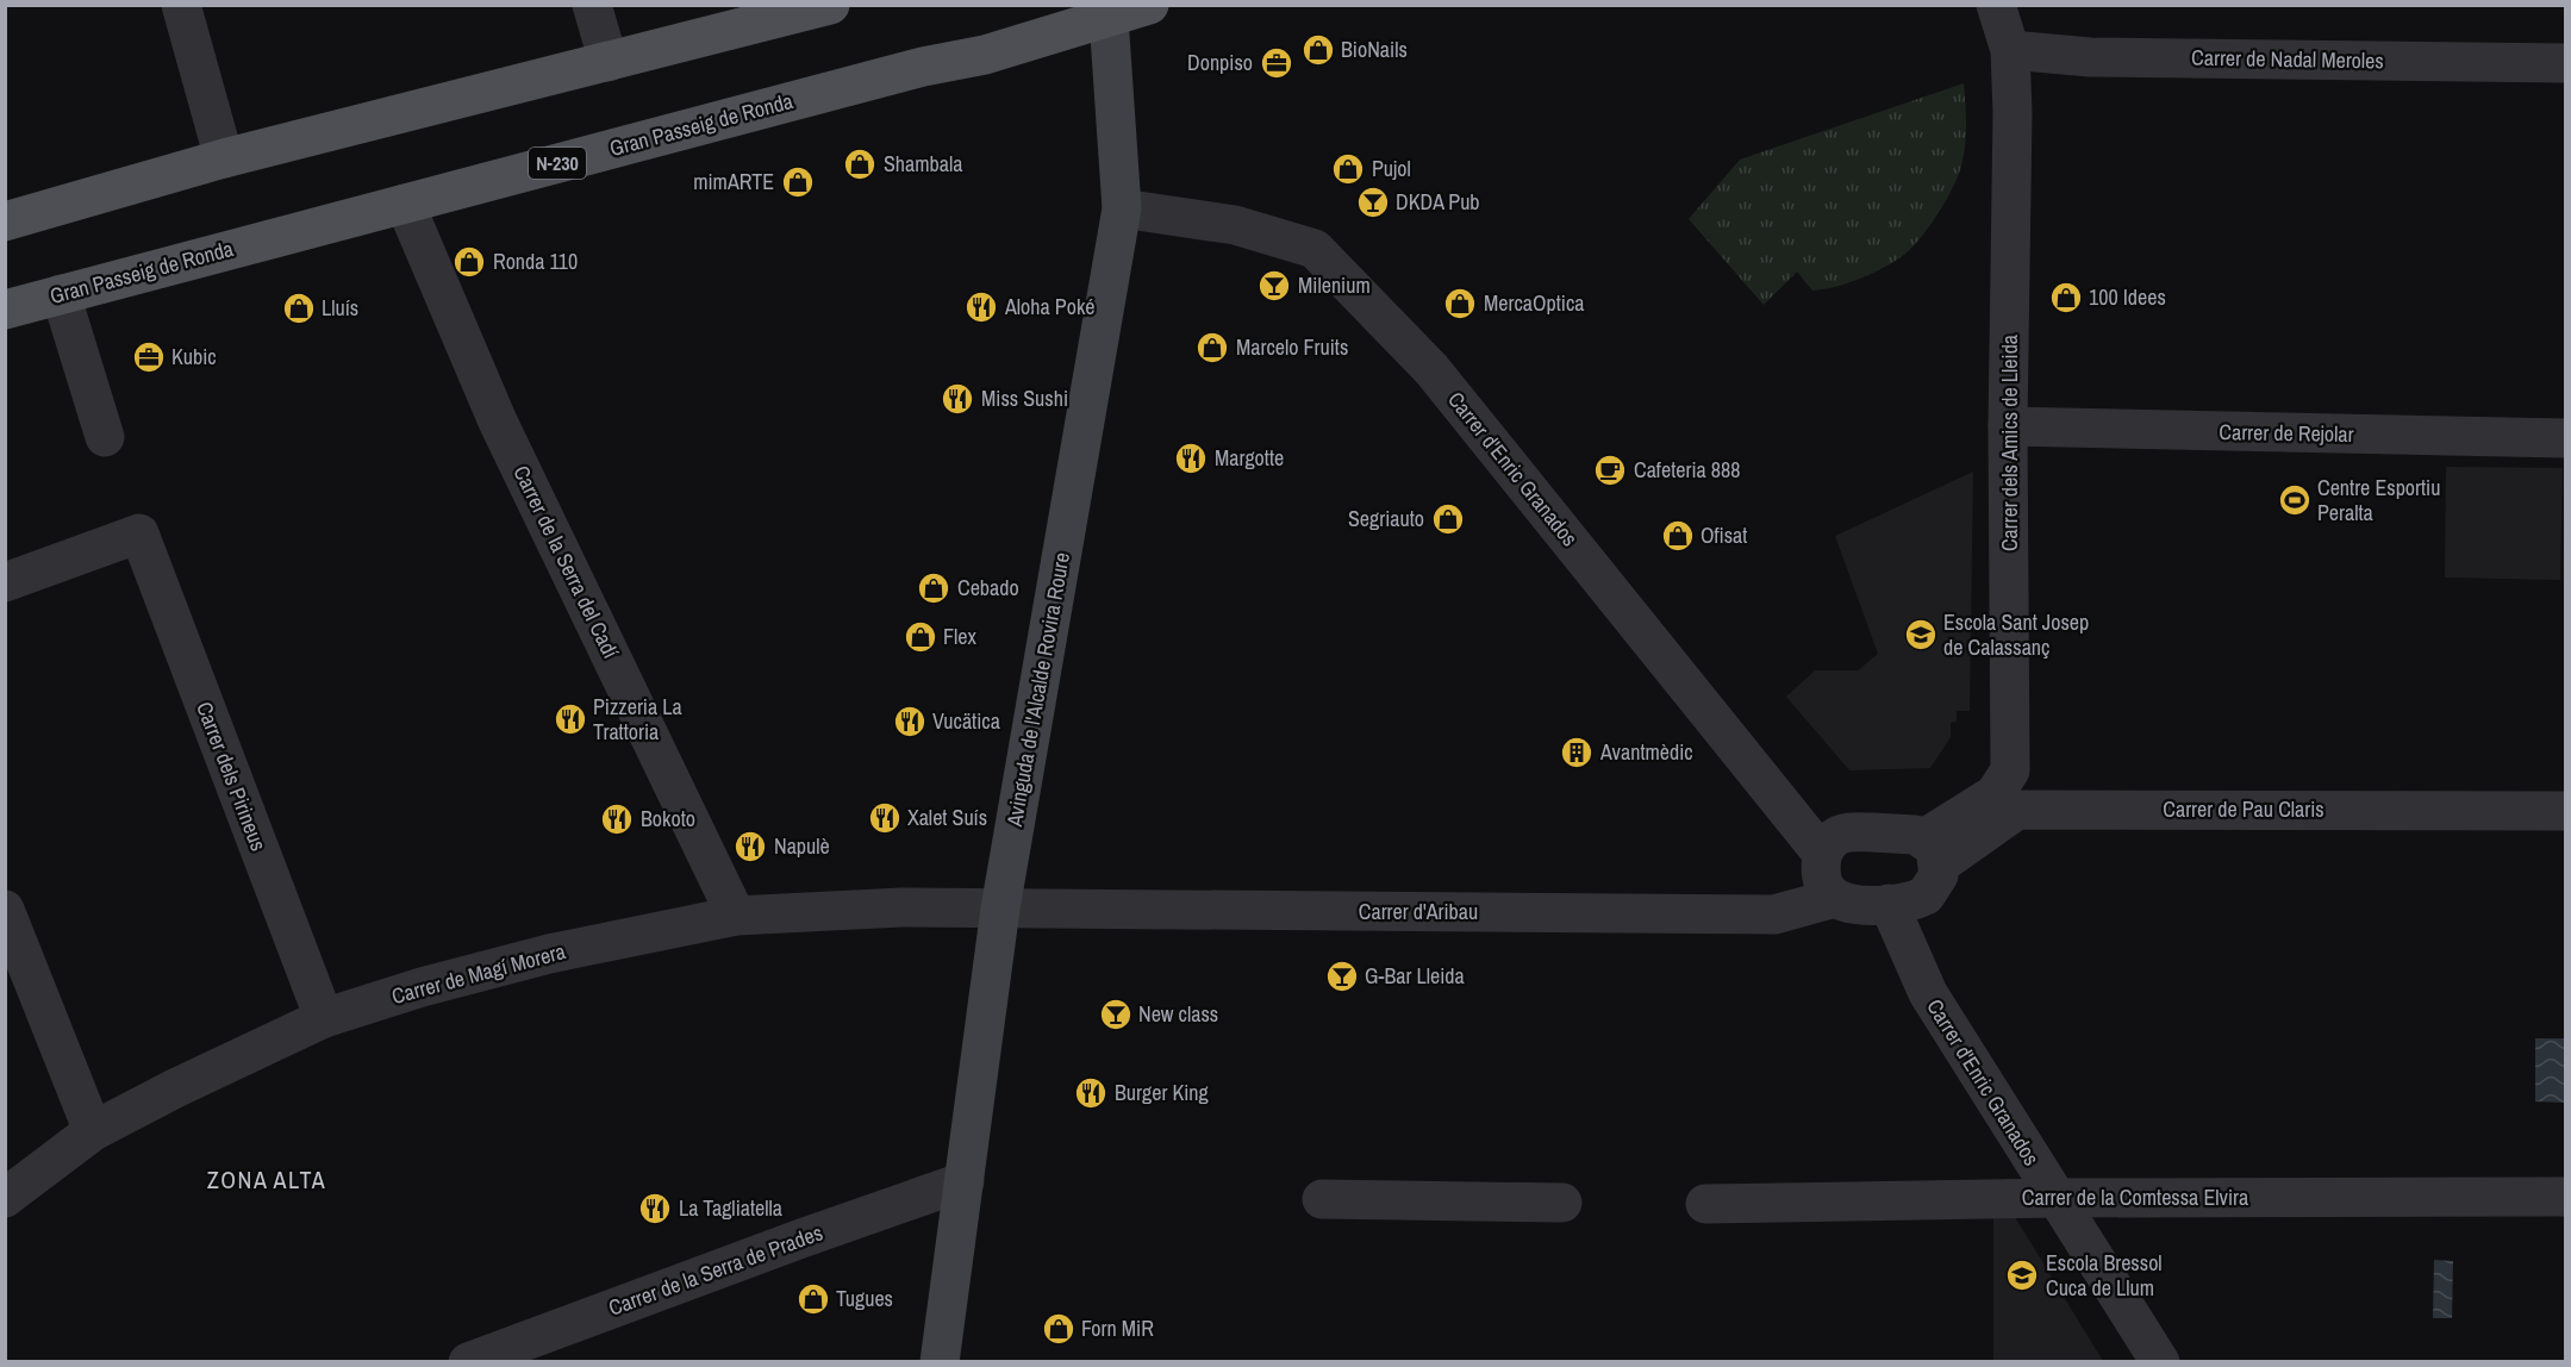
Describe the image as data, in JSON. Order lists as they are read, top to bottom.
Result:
{
  "streets": {
    "main road": ["Gran Passeig de Ronda", "N-230", "Avinguda de l'Alcalde Rovira Roure"],
    "street": [
      "Carrer de Nadal Meroles",
      "Carrer de Rejolar",
      "Carrer dels Amics de Lleida",
      "Carrer d'Enric Granados",
      "Carrer de la Serra del Cadí",
      "Carrer dels Pirineus",
      "Carrer de Pau Claris",
      "Carrer d'Aribau",
      "Carrer de Magí Morera",
      "Carrer de la Comtessa Elvira",
      "Carrer de la Serra de Prades"
    ]
  },
  "crossings": [
    ["Carrer de Nadal Meroles", "Carrer dels Amics de Lleida"],
    ["Gran Passeig de Ronda", "Carrer de la Serra del Cadí"],
    ["Gran Passeig de Ronda", "Avinguda de l'Alcalde Rovira Roure"],
    ["Carrer de Rejolar", "Carrer dels Amics de Lleida"],
    ["Carrer dels Amics de Lleida", "Carrer d'Enric Granados"],
    ["Carrer dels Amics de Lleida", "Carrer de Pau Claris"],
    ["Carrer dels Amics de Lleida", "Carrer d'Aribau"],
    ["Carrer d'Enric Granados", "Avinguda de l'Alcalde Rovira Roure"],
    ["Carrer d'Enric Granados", "Carrer de Pau Claris"],
    ["Carrer d'Enric Granados", "Carrer d'Aribau"],
    ["Carrer d'Enric Granados", "Carrer de la Comtessa Elvira"],
    ["Carrer de la Serra del Cadí", "Carrer de Magí Morera"],
    ["Avinguda de l'Alcalde Rovira Roure", "Carrer d'Aribau"],
    ["Avinguda de l'Alcalde Rovira Roure", "Carrer de Magí Morera"],
    ["Avinguda de l'Alcalde Rovira Roure", "Carrer de la Serra de Prades"],
    ["Carrer dels Pirineus", "Carrer de Magí Morera"],
    ["Carrer de Pau Claris", "Carrer d'Aribau"],
    ["Carrer d'Aribau", "Carrer de Magí Morera"]
  ],
  "districts": ["ZONA ALTA"],
  "places": {
    "shop": [
      "BioNails",
      "Shambala",
      "Pujol",
      "mimARTE",
      "Ronda 110",
      "100 Idees",
      "MercaOptica",
      "Lluís",
      "Marcelo Fruits",
      "Segriauto",
      "Ofisat",
      "Cebado",
      "Flex",
      "Tugues",
      "Forn MiR"
    ],
    "office": ["Donpiso", "Kubic"],
    "bar": [
      "DKDA Pub",
      "Milenium",
      "G-Bar Lleida",
      "New class"
    ],
    "restaurant": [
      "Aloha Poké",
      "Miss Sushi",
      "Margotte",
      "Pizzeria La Trattoria",
      "Vucätica",
      "Xalet Suís",
      "Bokoto",
      "Napulè",
      "Burger King",
      "La Tagliatella"
    ],
    "cafe": ["Cafeteria 888"],
    "sports": ["Centre Esportiu Peralta"],
    "school or university": ["Escola Sant Josep de Calassanç", "Escola Bressol Cuca de Llum"],
    "building": ["Avantmèdic"]
  }
}
